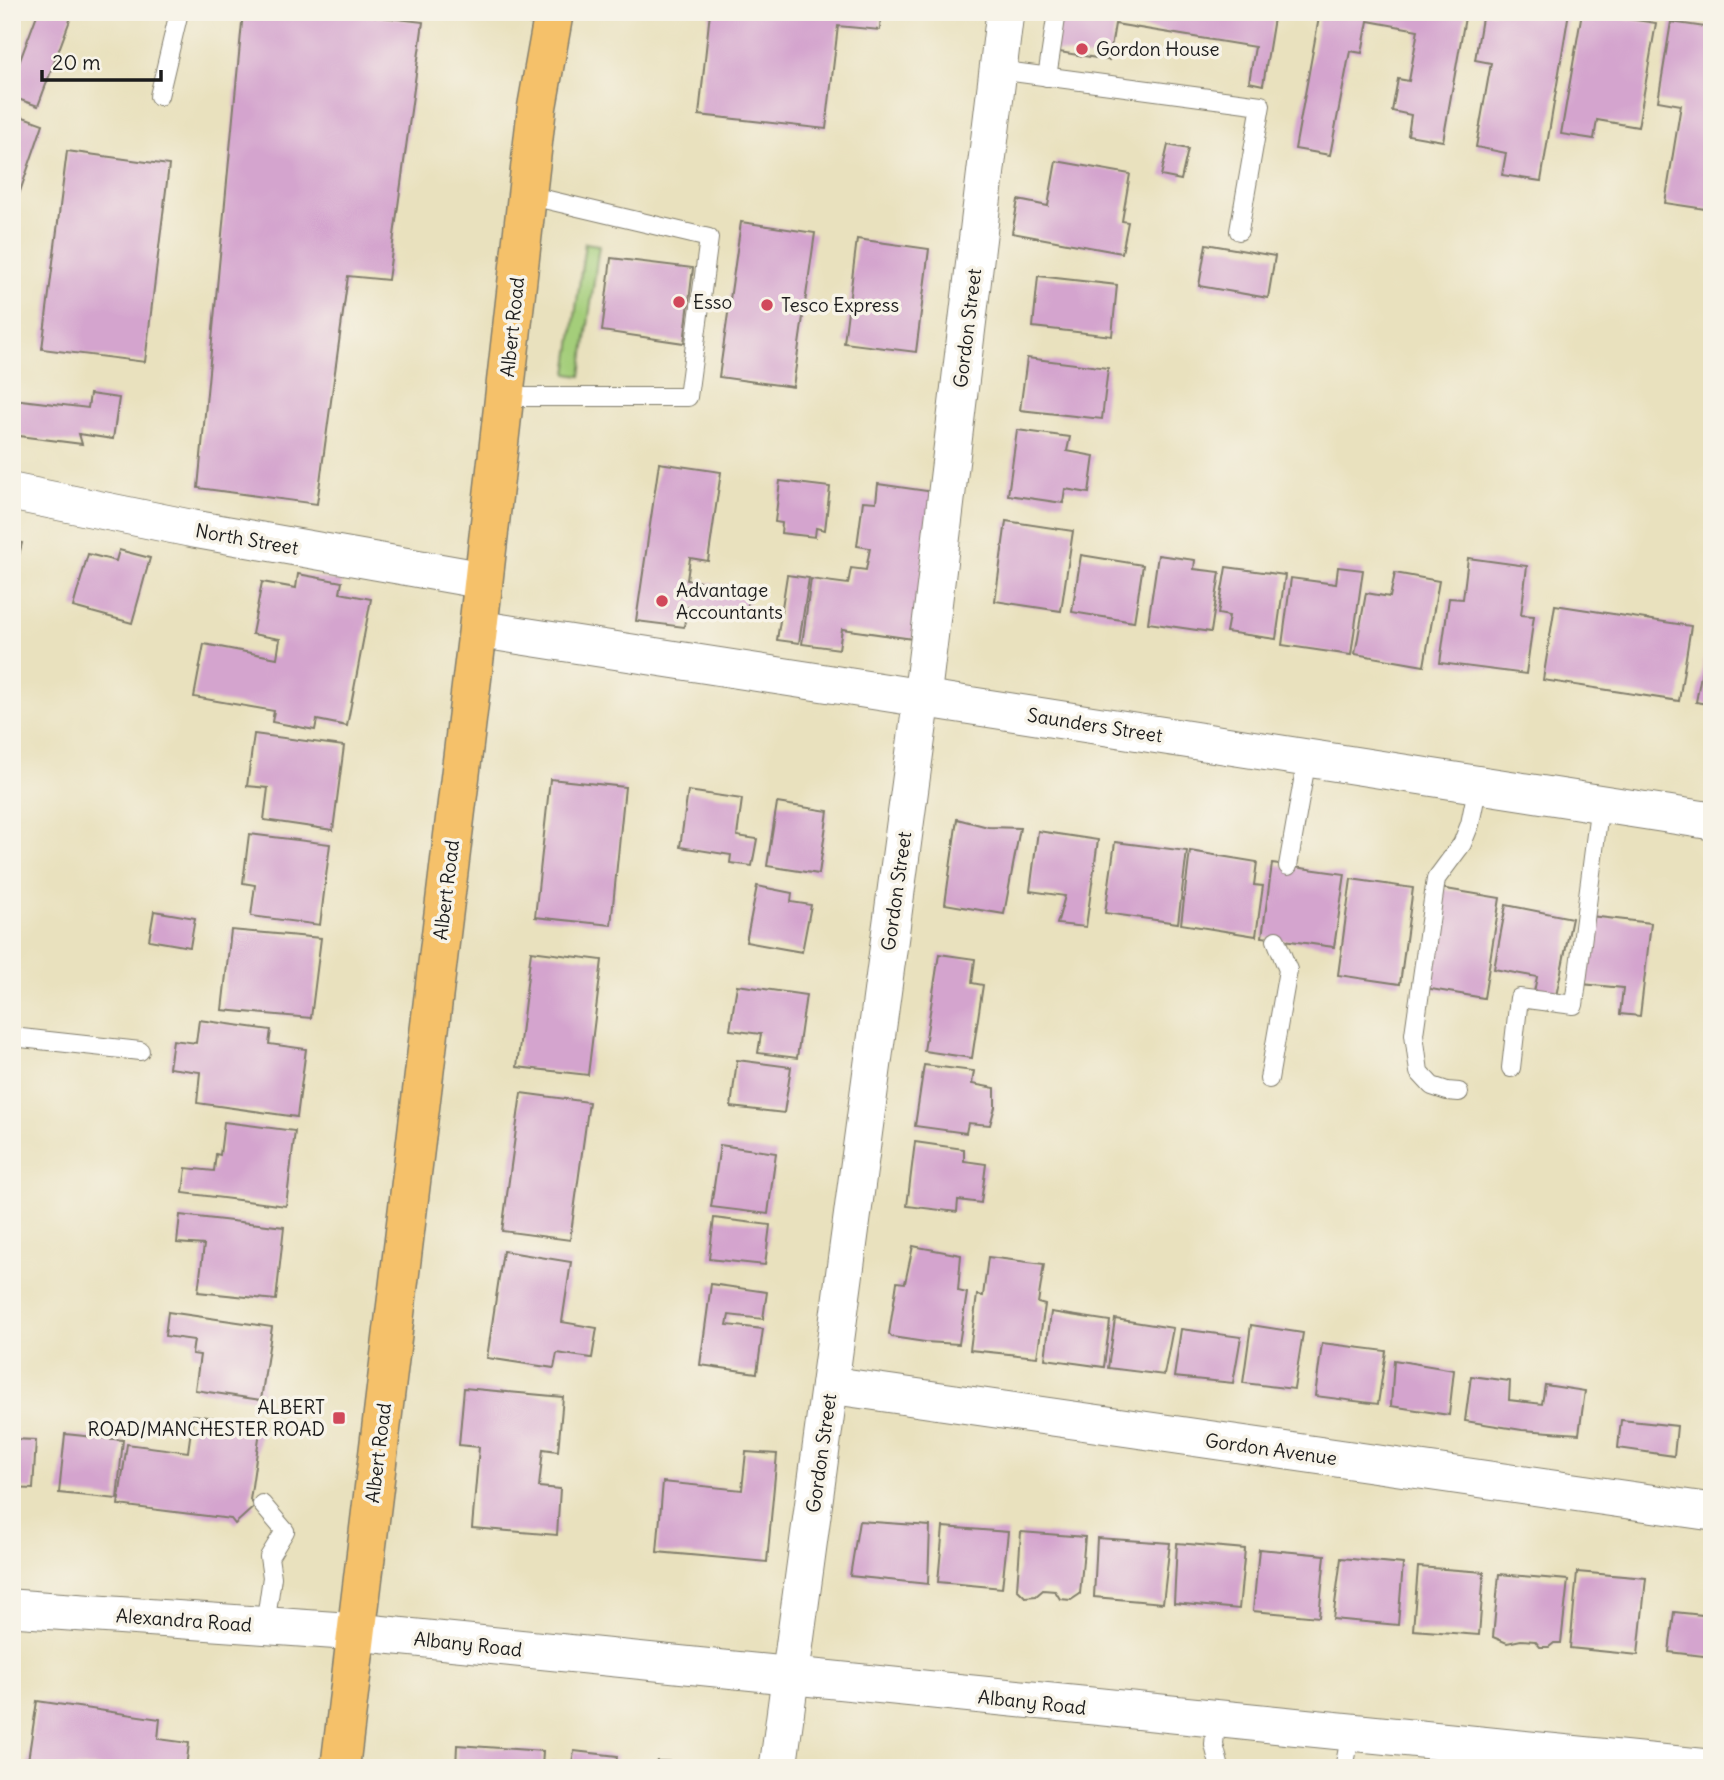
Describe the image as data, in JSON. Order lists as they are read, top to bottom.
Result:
{
  "streets": {
    "highway": ["Albert Road"],
    "street": [
      "Gordon Street",
      "North Street",
      "Saunders Street",
      "Gordon Avenue",
      "Alexandra Road",
      "Albany Road"
    ]
  },
  "crossings": [
    ["Albert Road", "North Street"],
    ["Albert Road", "Saunders Street"],
    ["Albert Road", "Alexandra Road"],
    ["Albert Road", "Albany Road"],
    ["Gordon Street", "Saunders Street"],
    ["Gordon Street", "Gordon Avenue"],
    ["Gordon Street", "Albany Road"],
    ["Alexandra Road", "Albany Road"]
  ],
  "places": {
    "other": [
      "Gordon House",
      "Esso",
      "Tesco Express",
      "Advantage Accountants"
    ],
    "transit": ["ALBERT ROAD/MANCHESTER ROAD"]
  },
  "scale_bar": "20 m"
}
